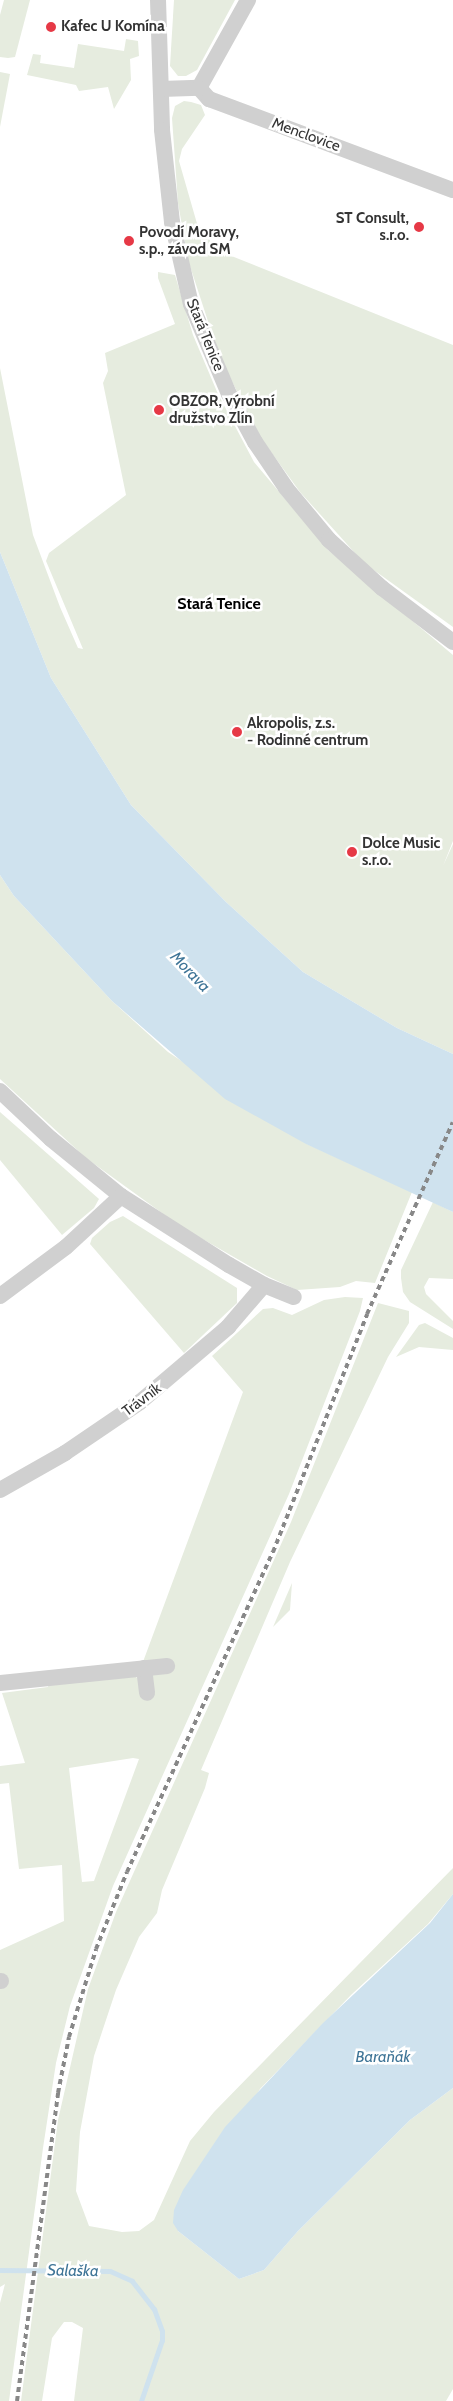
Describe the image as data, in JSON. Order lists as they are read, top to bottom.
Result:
{
  "streets": {
    "street": ["Menclovice", "Stará Tenice", "Trávník"]
  },
  "districts": ["Stará Tenice"],
  "water": ["Morava", "Baraňák", "Salaška"],
  "places": [
    "Kafec U Komína",
    "ST Consult, s.r.o.",
    "Povodí Moravy, s.p., závod SM",
    "OBZOR, výrobní družstvo Zlín",
    "Akropolis, z.s. - Rodinné centrum",
    "Dolce Music s.r.o."
  ]
}
